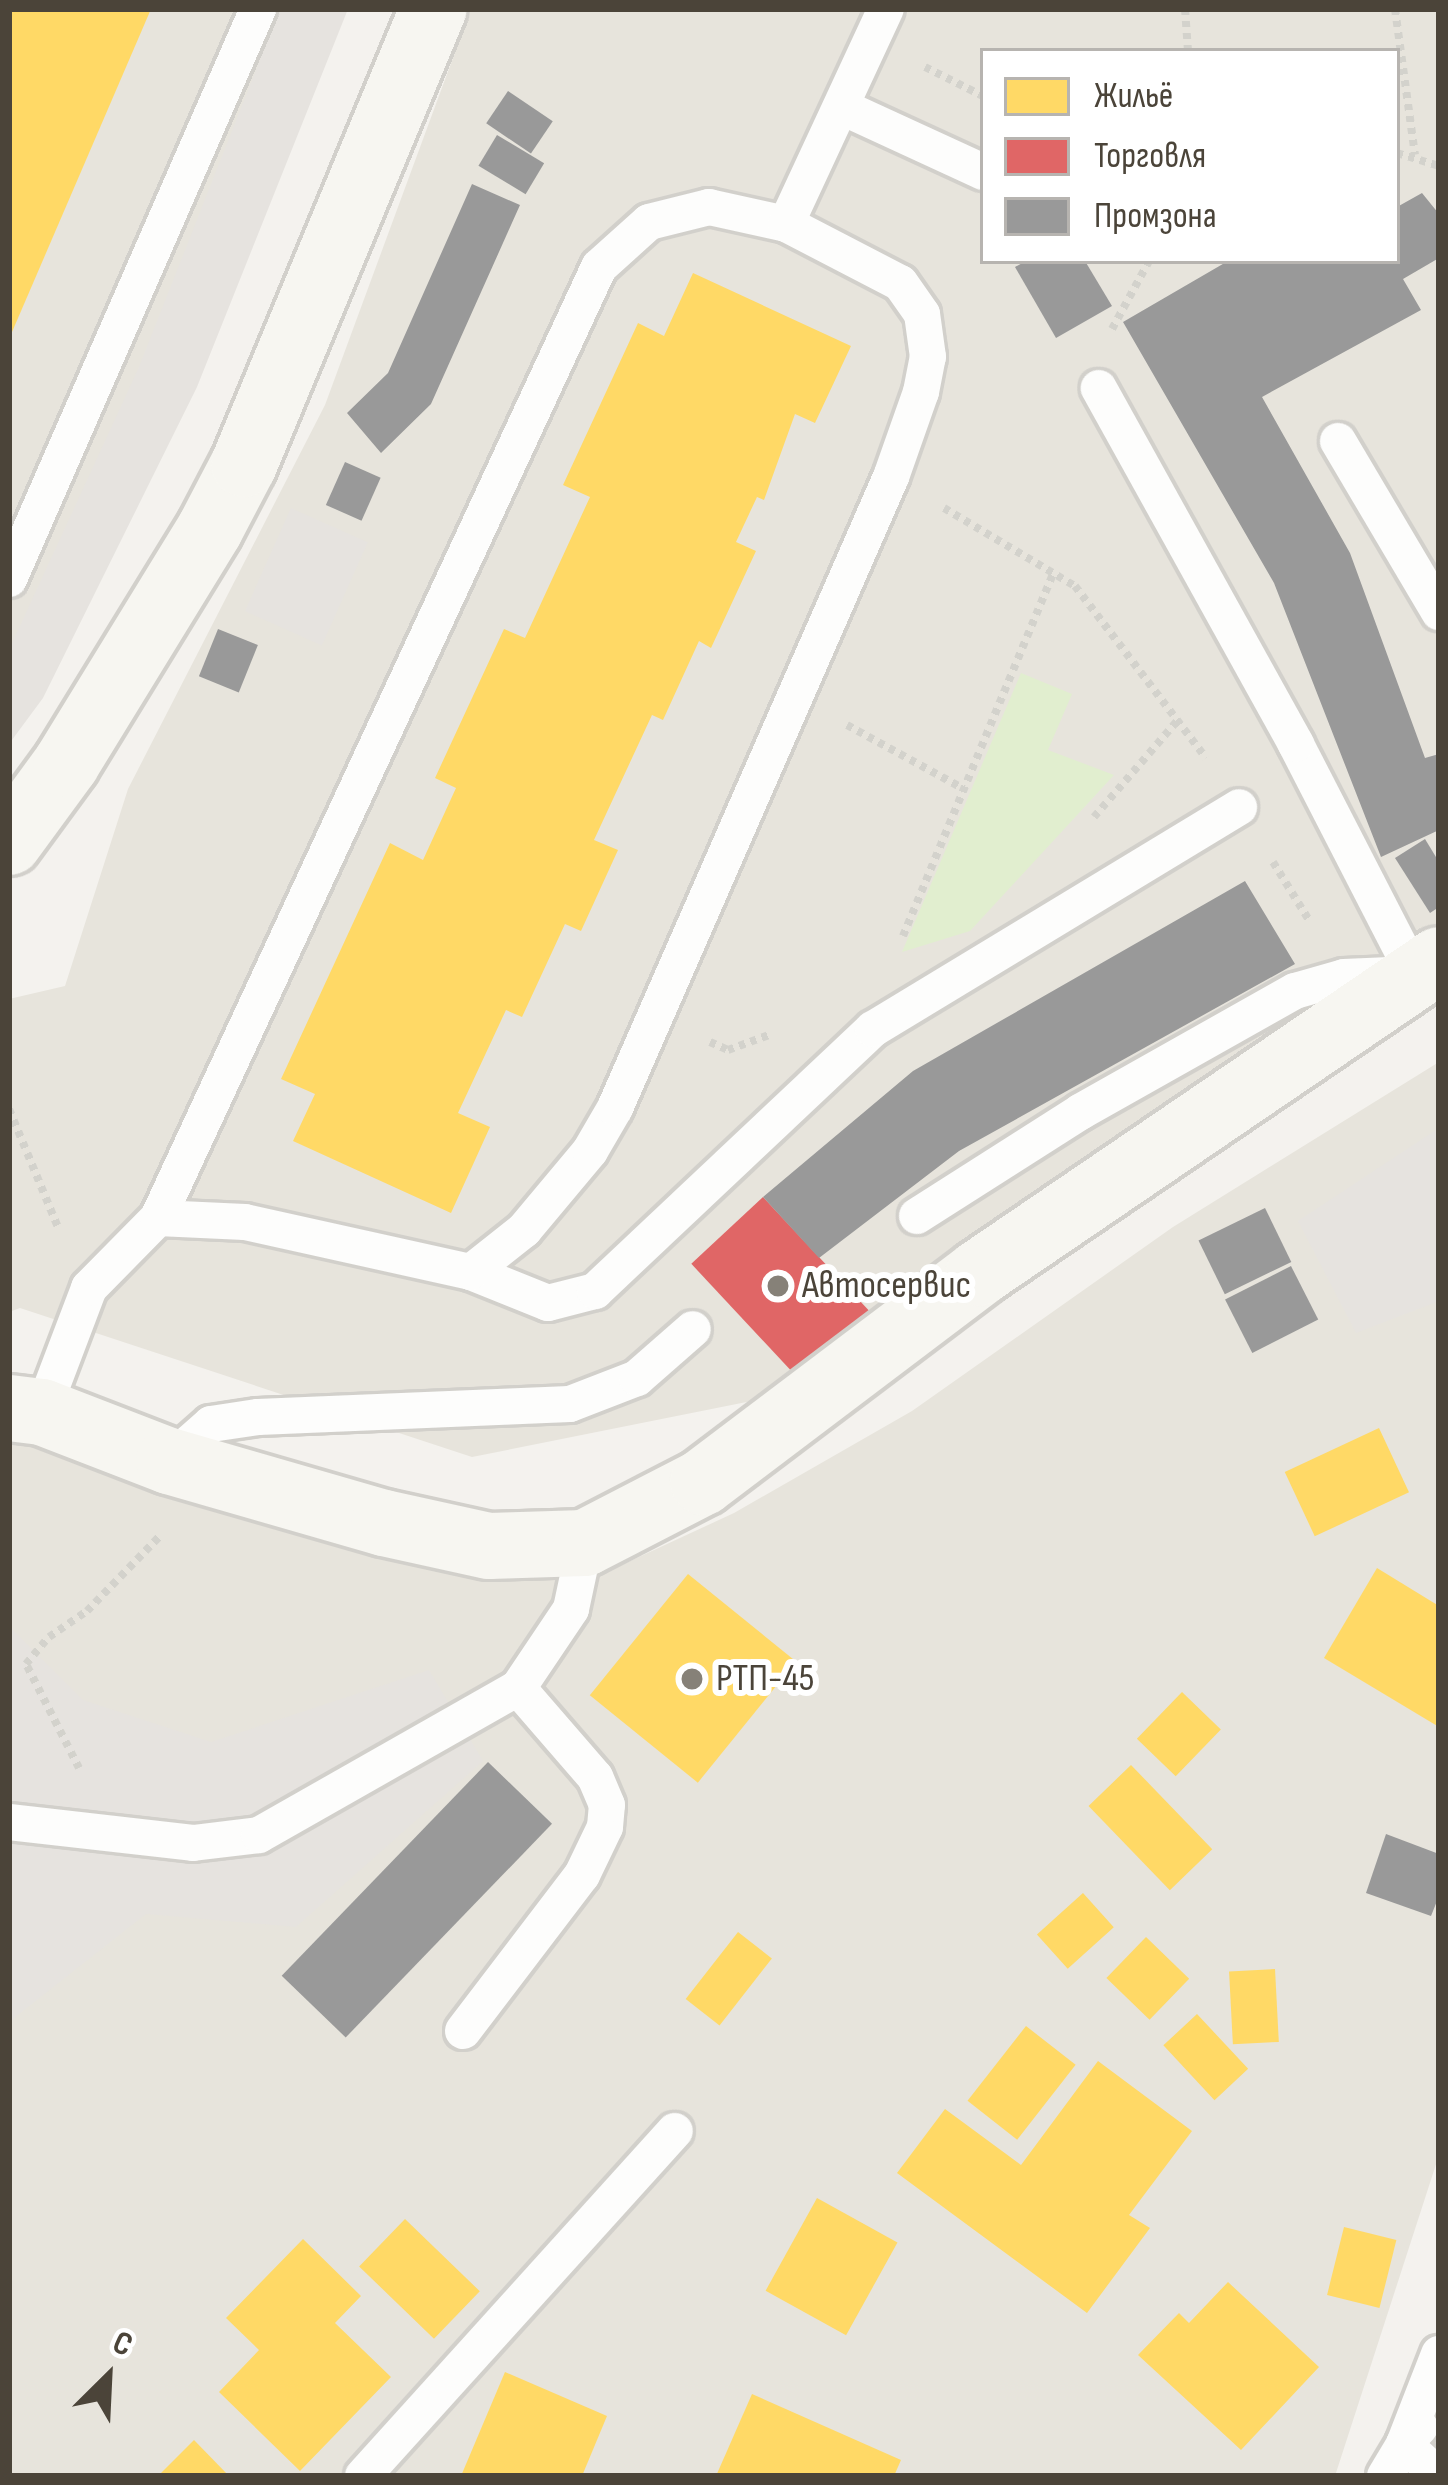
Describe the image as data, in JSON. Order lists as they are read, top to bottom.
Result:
{
  "places": ["Автосервис", "РТП-45"],
  "legend": ["Жильё", "Торговля", "Промзона"],
  "north": "top right"
}
